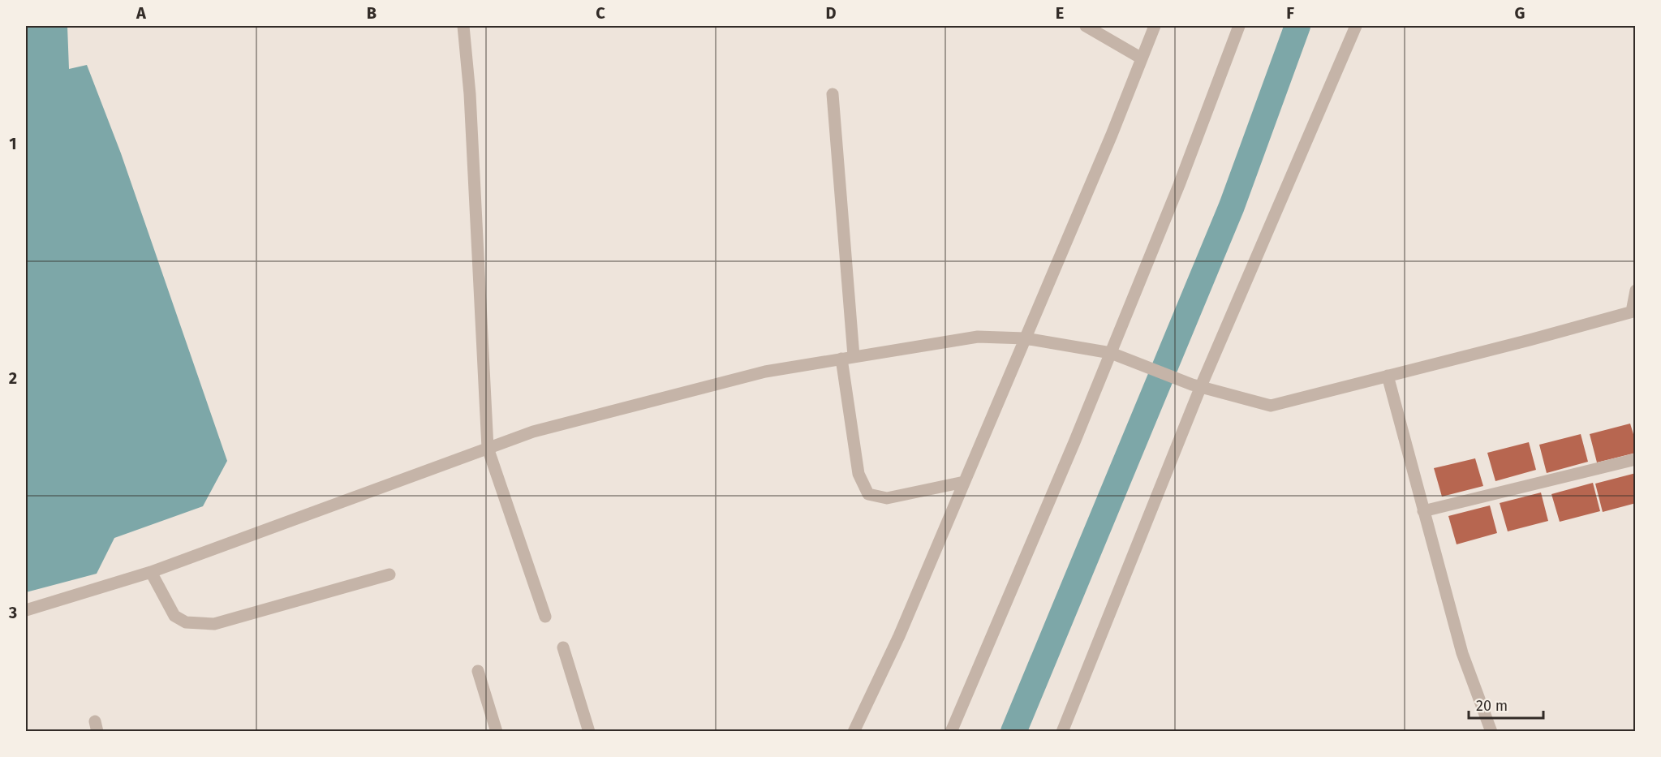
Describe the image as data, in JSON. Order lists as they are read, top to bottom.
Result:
{
  "scale_bar": "20 m",
  "grid": {
    "columns": [
      "A",
      "B",
      "C",
      "D",
      "E",
      "F",
      "G"
    ],
    "rows": ["1", "2", "3"]
  }
}
